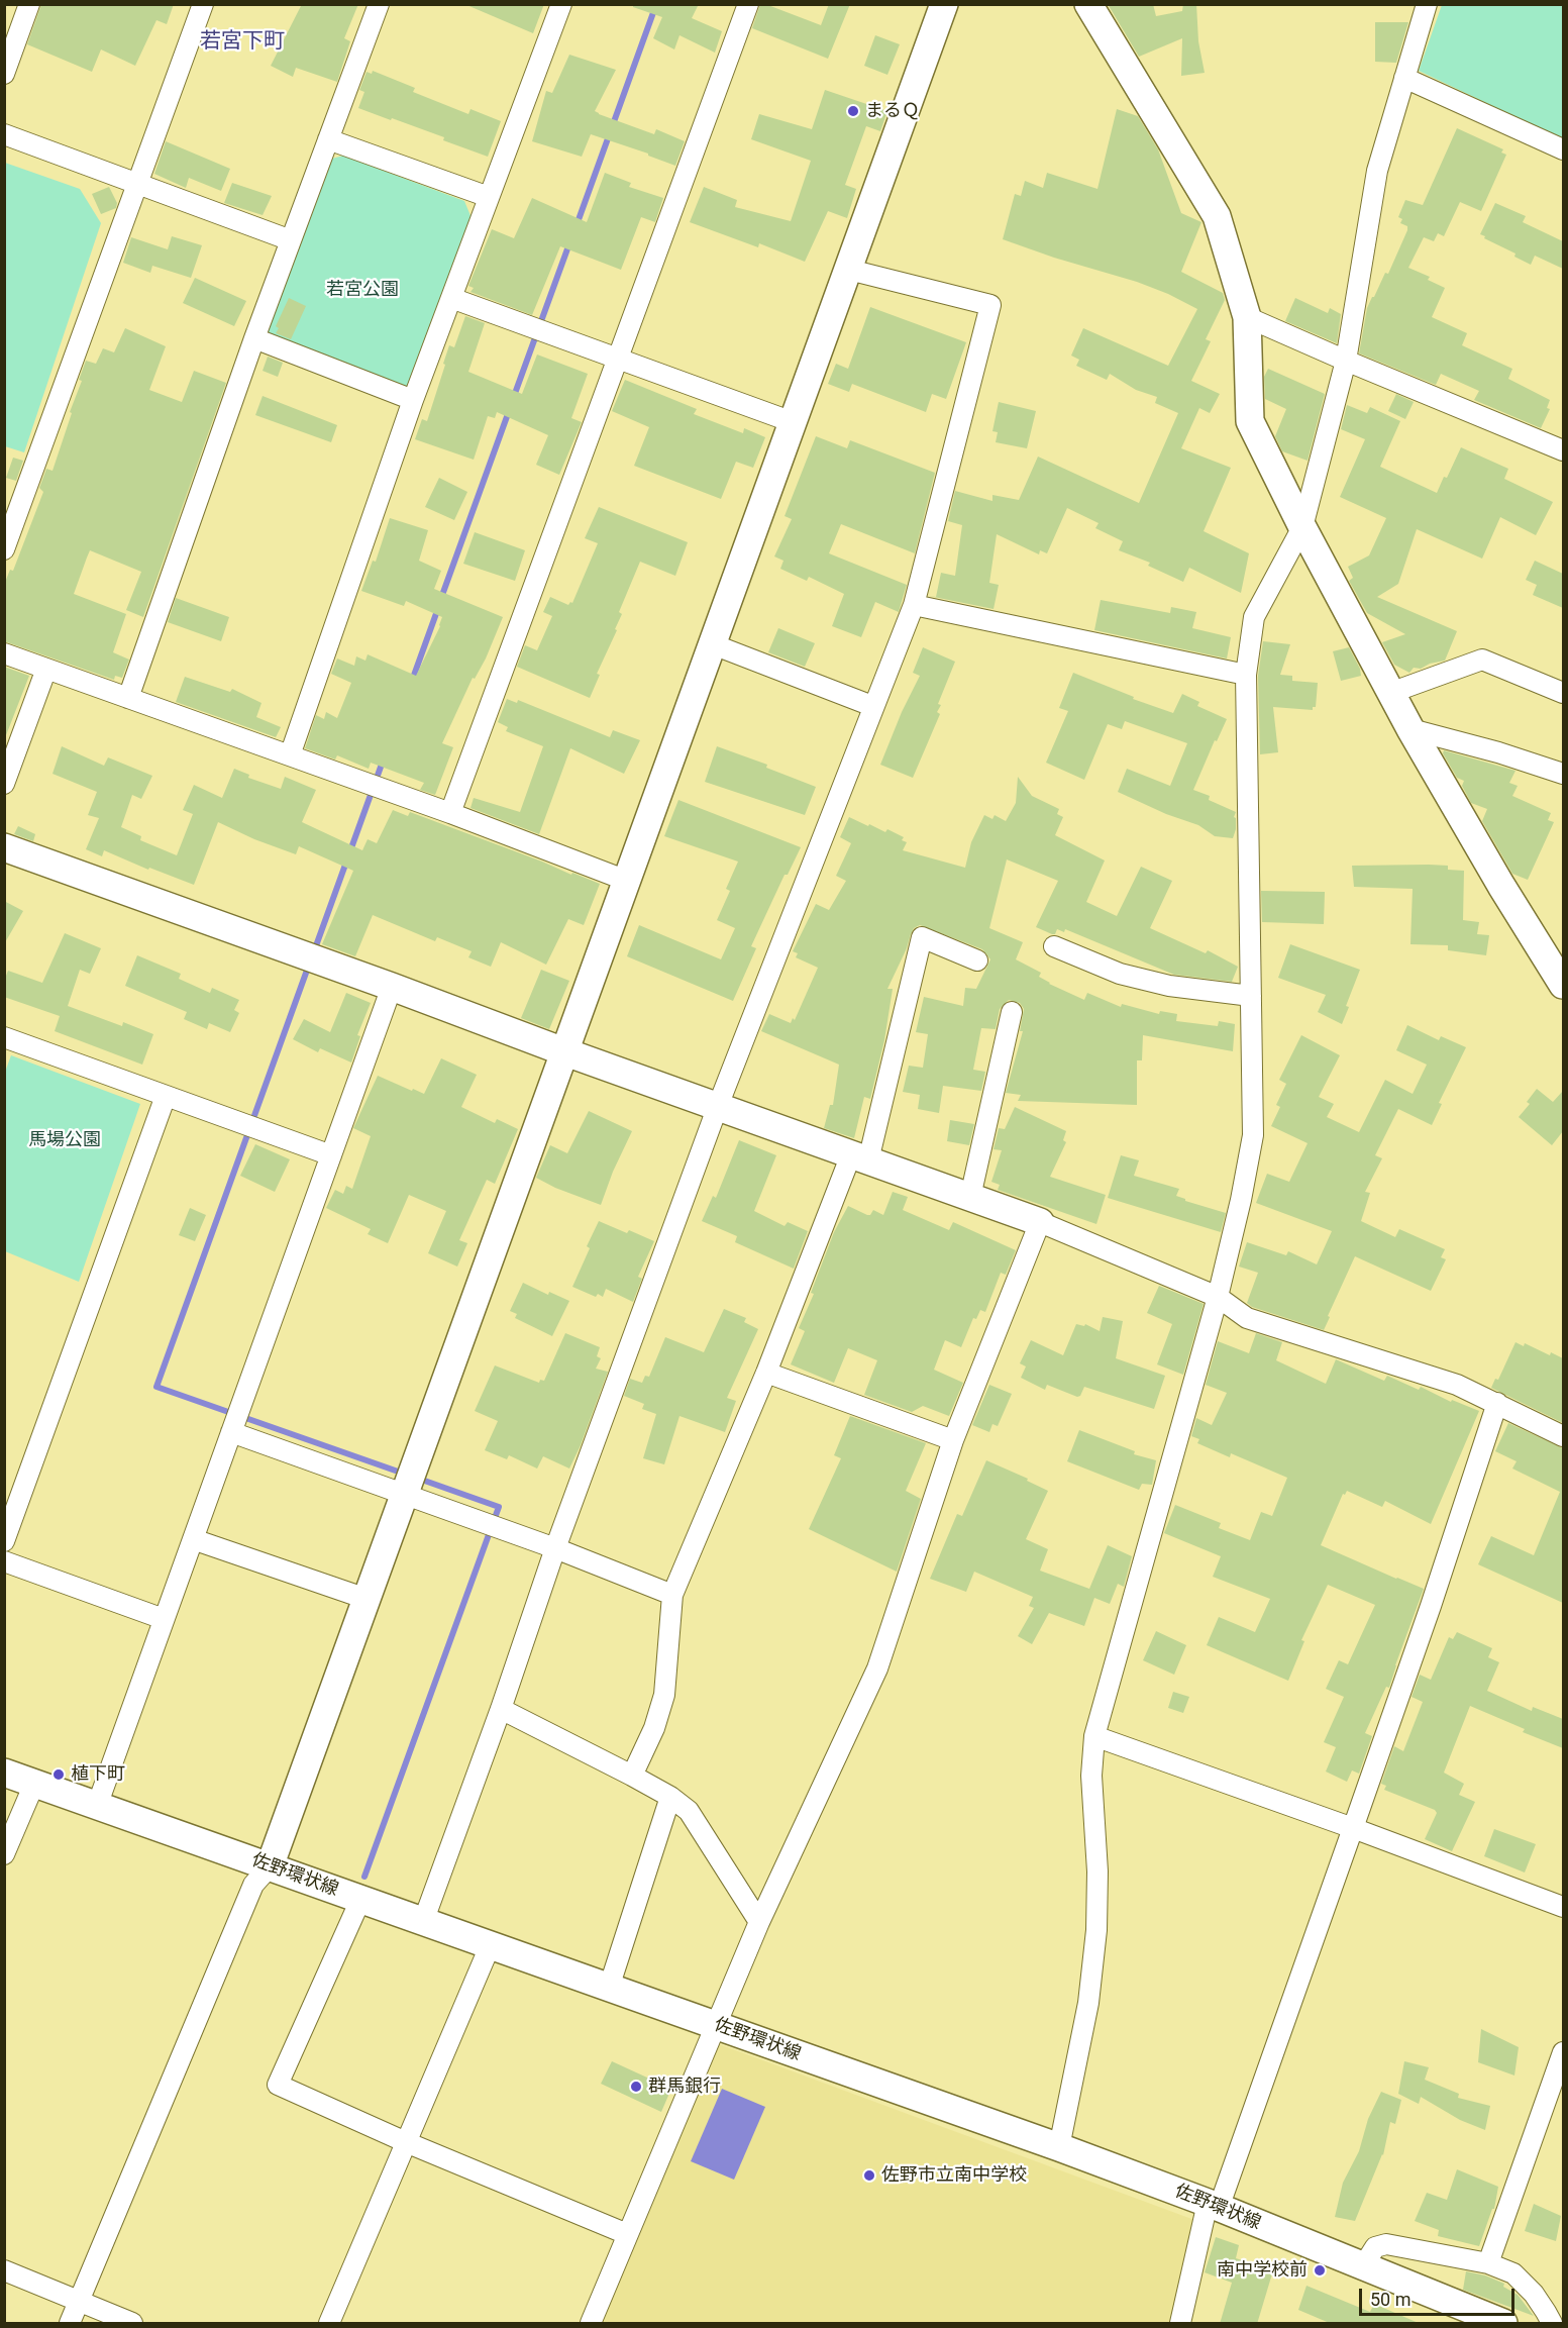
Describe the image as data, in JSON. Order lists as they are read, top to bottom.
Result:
{
  "streets": {
    "street": ["佐野環状線"]
  },
  "districts": ["若宮下町"],
  "parks": ["若宮公園", "馬場公園"],
  "places": [
    "まるＱ",
    "植下町",
    "群馬銀行",
    "佐野市立南中学校",
    "南中学校前"
  ],
  "scale_bar": "50 m"
}
